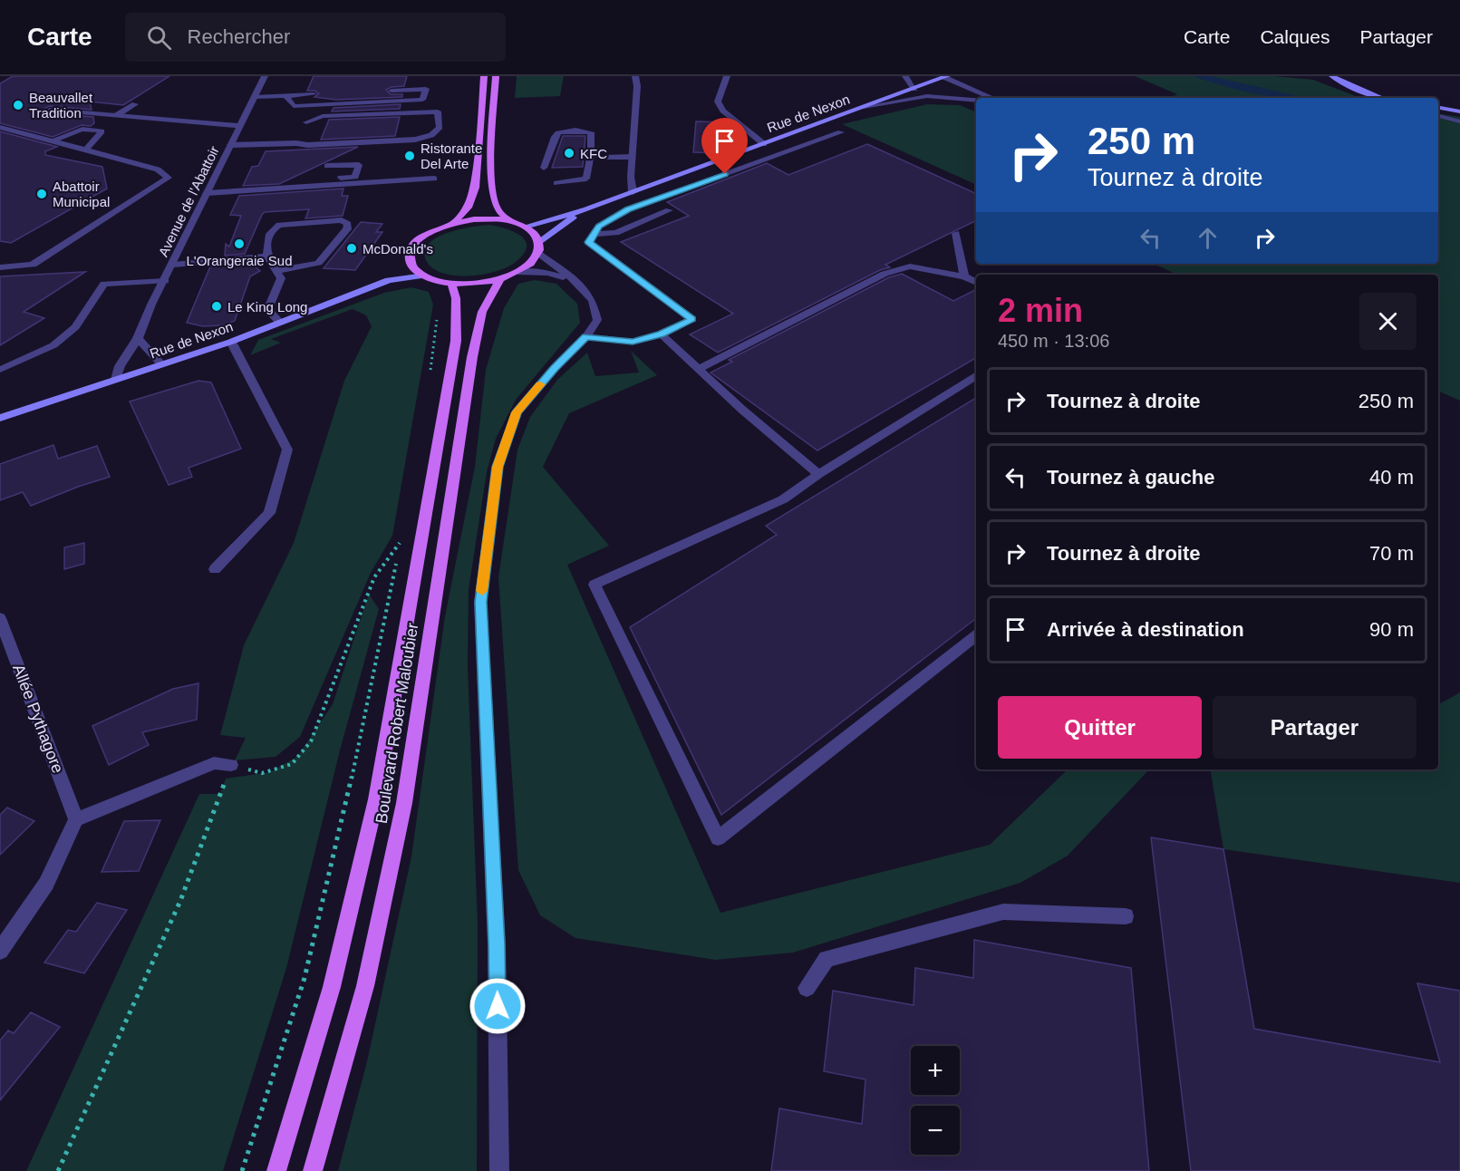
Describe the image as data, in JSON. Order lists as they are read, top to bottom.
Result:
{
  "streets": {
    "main road": ["Rue de Nexon", "Boulevard Robert Maloubier"],
    "street": ["Avenue de l'Abattoir", "Allée Pythagore"]
  },
  "crossings": [
    ["Rue de Nexon", "Avenue de l'Abattoir"]
  ],
  "places": [
    "Beauvallet Tradition",
    "KFC",
    "Ristorante Del Arte",
    "Abattoir Municipal",
    "L'Orangeraie Sud",
    "McDonald's",
    "Le King Long"
  ],
  "page": {
    "header": "Carte",
    "search": "Rechercher",
    "nav": ["Carte", "Calques", "Partager"],
    "turn": ["250 m", "Tournez à droite"],
    "heading": ["2 min", "450 m · 13:06"],
    "list": [
      {
        "name": "Tournez à droite",
        "value": "250 m"
      },
      {
        "name": "Tournez à gauche",
        "value": "40 m"
      },
      {
        "name": "Tournez à droite",
        "value": "70 m"
      },
      {
        "name": "Arrivée à destination",
        "value": "90 m"
      }
    ],
    "buttons": ["Quitter", "Partager"],
    "map_buttons": ["+", "−"]
  }
}
